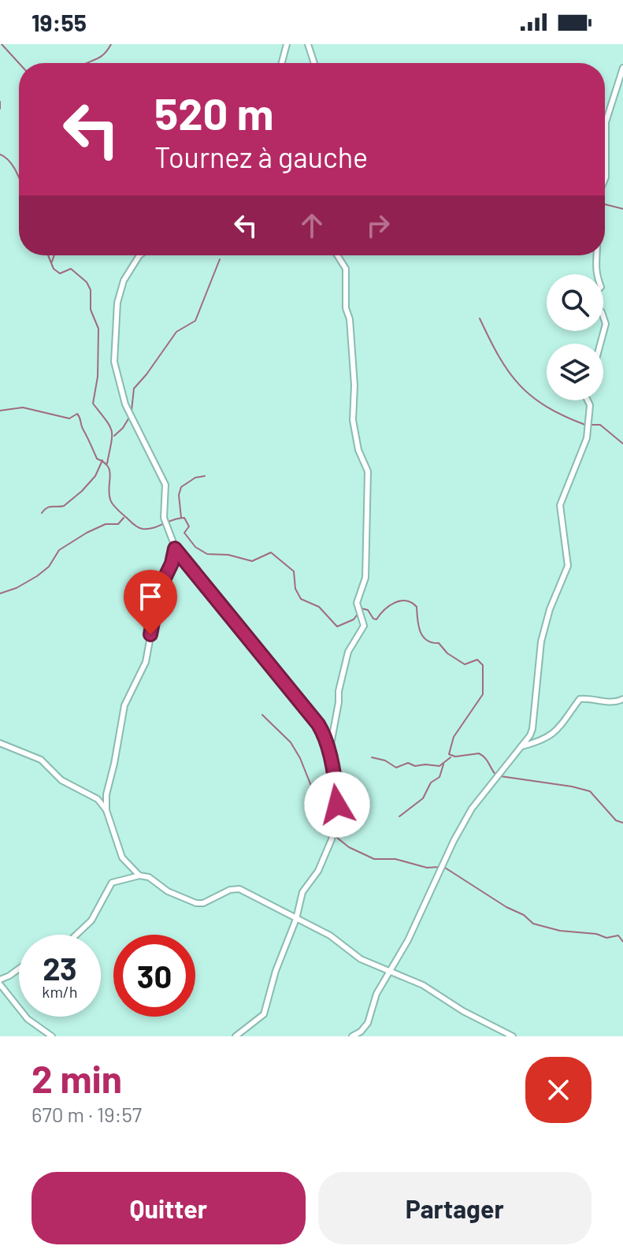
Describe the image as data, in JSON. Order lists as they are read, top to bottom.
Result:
{
  "page": {
    "status": "19:55",
    "turn": ["520 m", "Tournez à gauche"],
    "speed": "23 km/h",
    "limit": "30",
    "heading": ["2 min", "670 m · 19:57"],
    "buttons": ["Quitter", "Partager"]
  }
}
